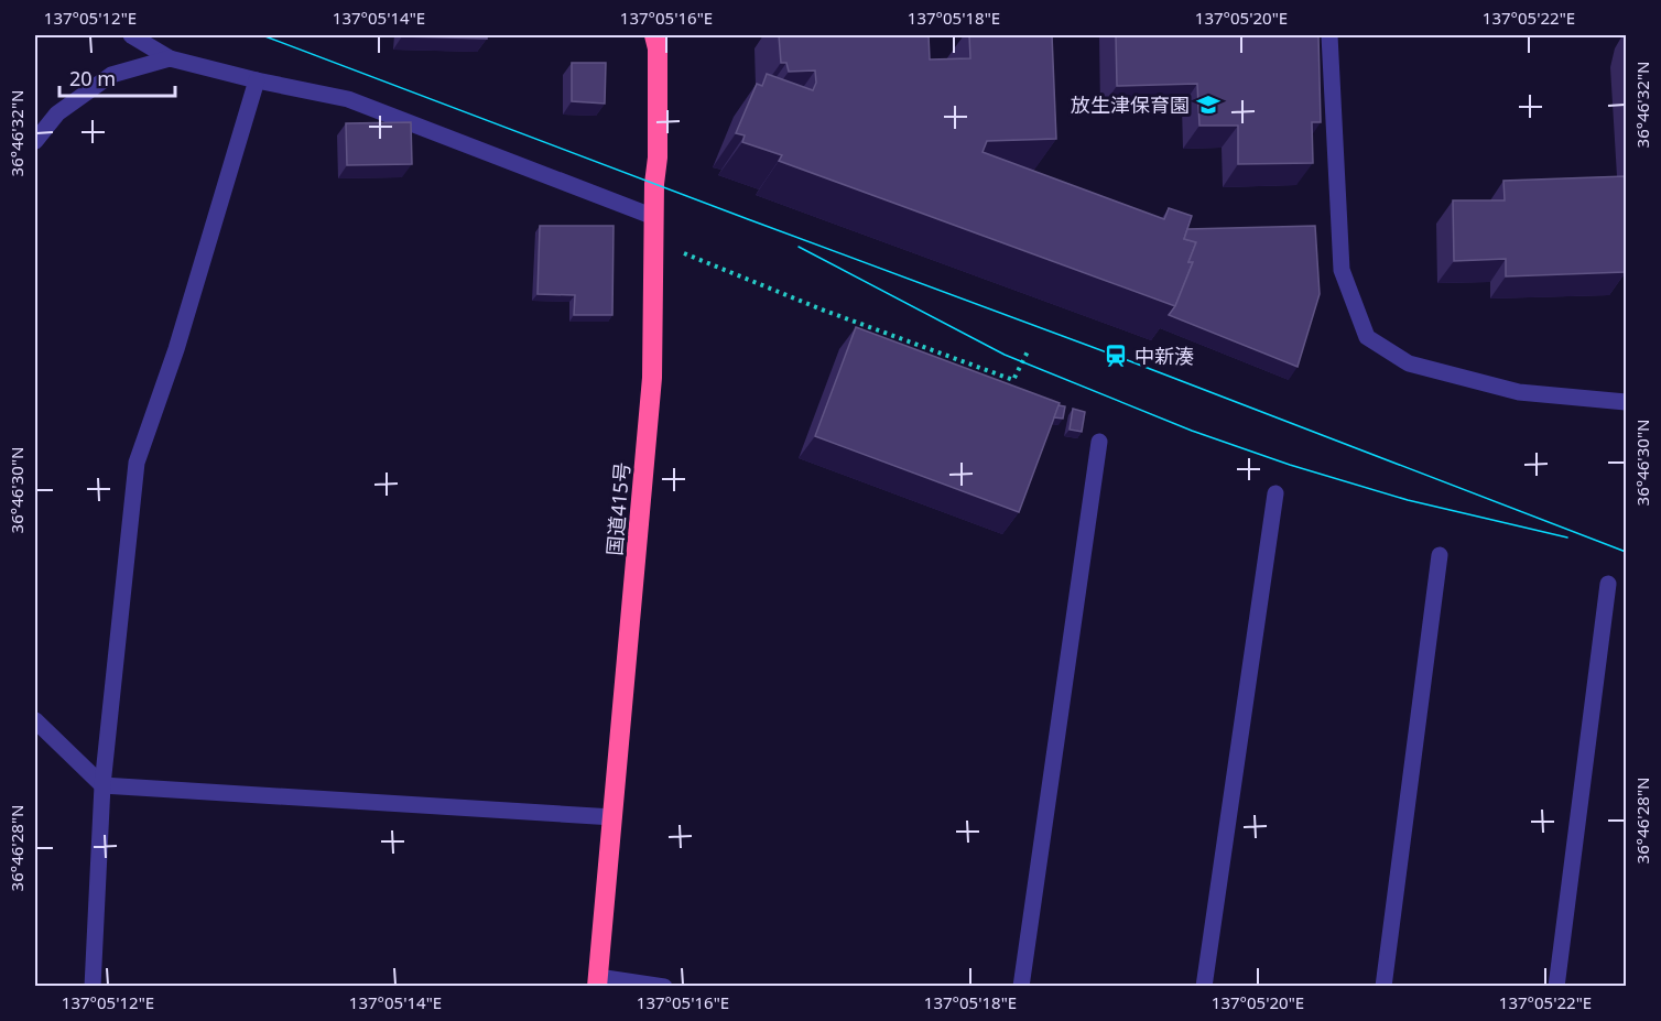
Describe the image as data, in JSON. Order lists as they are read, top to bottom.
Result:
{
  "streets": {
    "highway": ["国道415号"]
  },
  "places": {
    "school or university": ["放生津保育園"],
    "station": ["中新湊"]
  },
  "scale_bar": "20 m",
  "coordinates": [
    "137°05'12\"E",
    "137°05'14\"E",
    "137°05'16\"E",
    "137°05'18\"E",
    "137°05'20\"E",
    "137°05'22\"E",
    "36°46'32\"N",
    "36°46'30\"N",
    "36°46'28\"N"
  ]
}
